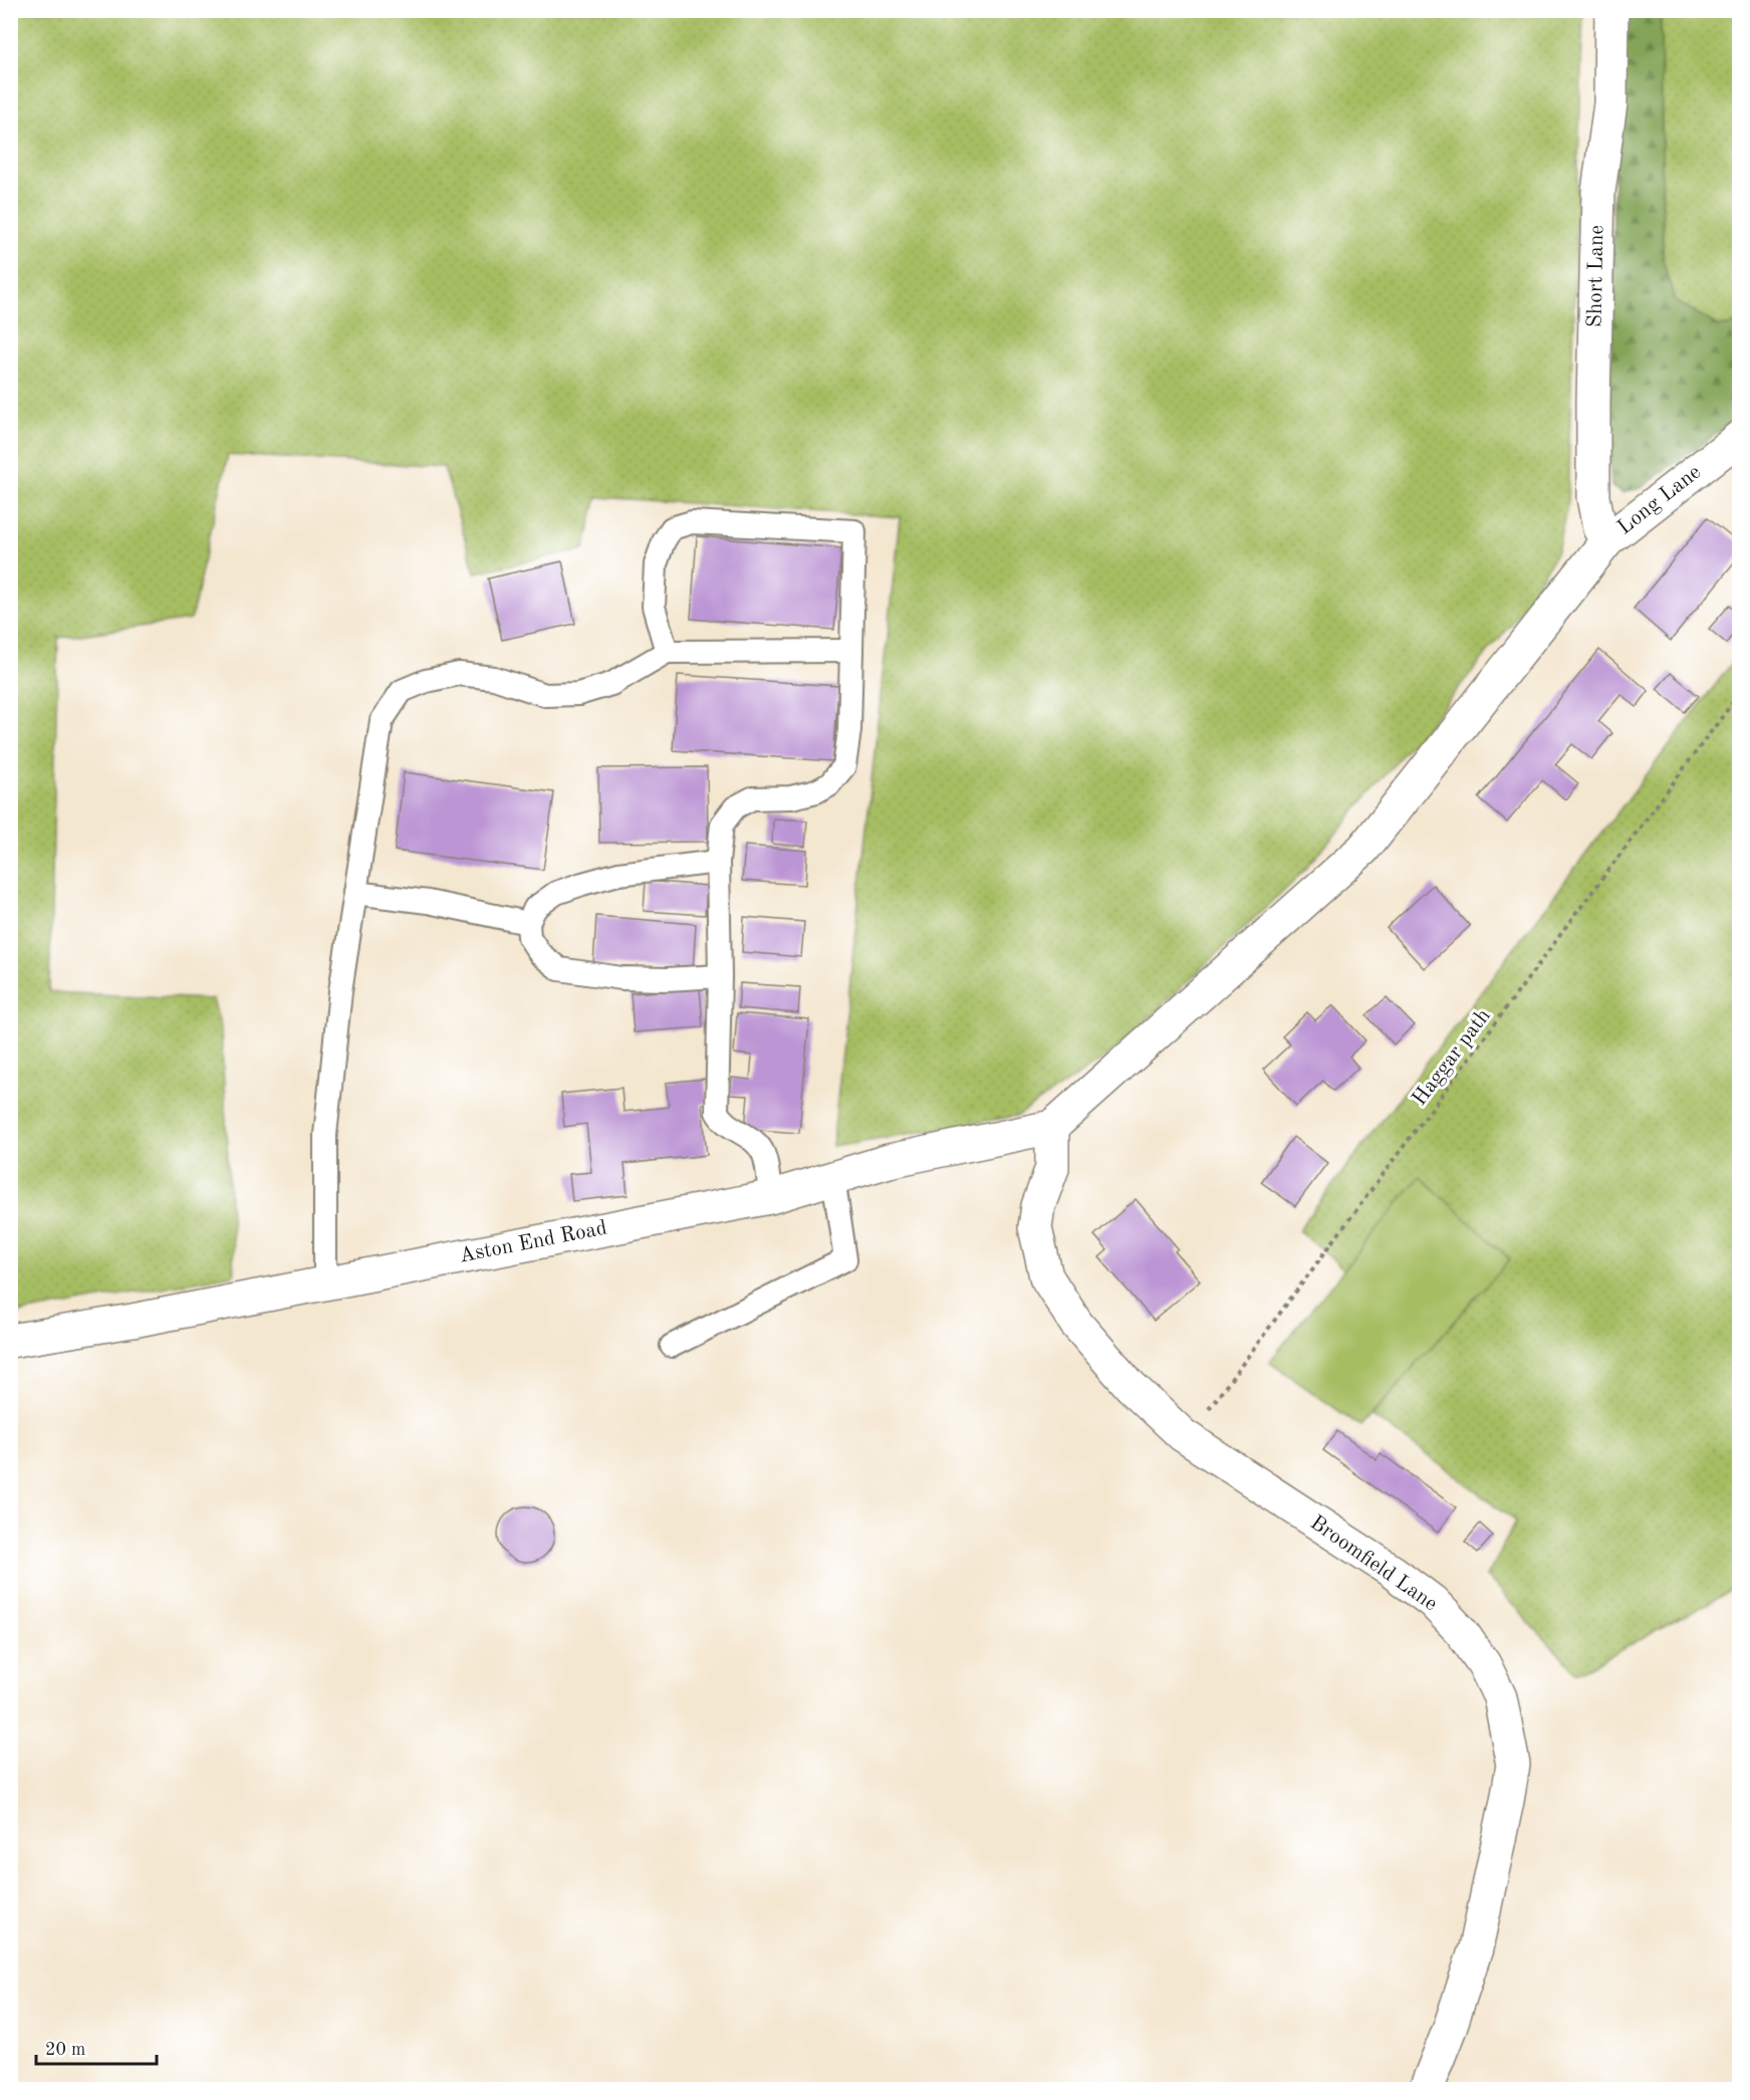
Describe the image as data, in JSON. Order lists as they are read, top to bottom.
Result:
{
  "streets": {
    "street": [
      "Short Lane",
      "Long Lane",
      "Aston End Road",
      "Broomfield Lane"
    ],
    "path": ["Haggar path"]
  },
  "crossings": [
    ["Short Lane", "Long Lane"],
    ["Long Lane", "Aston End Road"],
    ["Long Lane", "Broomfield Lane"],
    ["Haggar path", "Broomfield Lane"],
    ["Aston End Road", "Broomfield Lane"]
  ],
  "scale_bar": "20 m"
}
